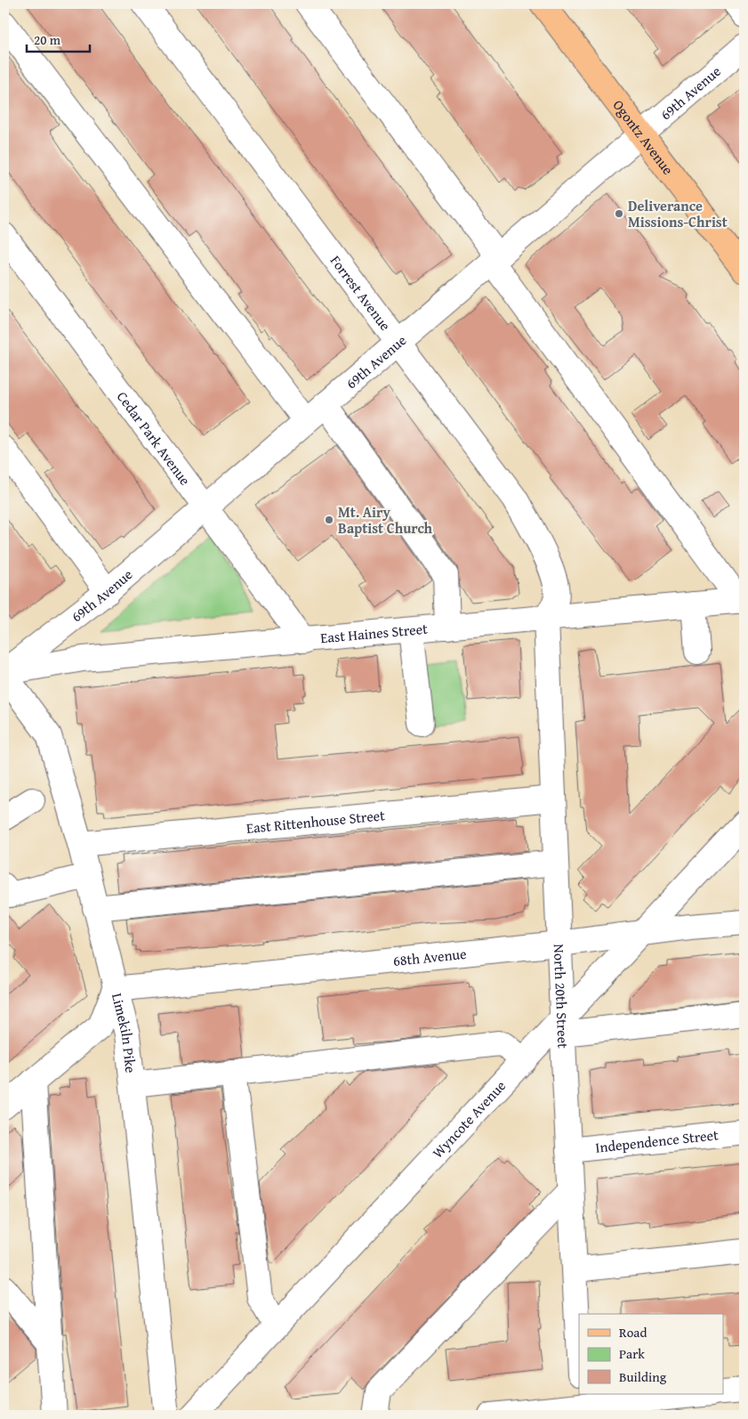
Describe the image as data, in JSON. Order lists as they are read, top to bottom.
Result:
{
  "streets": {
    "main road": ["Ogontz Avenue"],
    "street": [
      "69th Avenue",
      "Forrest Avenue",
      "Cedar Park Avenue",
      "East Haines Street",
      "East Rittenhouse Street",
      "68th Avenue",
      "North 20th Street",
      "Limekiln Pike",
      "Wyncote Avenue",
      "Independence Street"
    ]
  },
  "crossings": [
    ["69th Avenue", "Ogontz Avenue"],
    ["69th Avenue", "Forrest Avenue"],
    ["69th Avenue", "Cedar Park Avenue"],
    ["69th Avenue", "East Haines Street"],
    ["69th Avenue", "Limekiln Pike"],
    ["Forrest Avenue", "East Haines Street"],
    ["Forrest Avenue", "North 20th Street"],
    ["Cedar Park Avenue", "East Haines Street"],
    ["East Haines Street", "North 20th Street"],
    ["East Haines Street", "Limekiln Pike"],
    ["East Rittenhouse Street", "North 20th Street"],
    ["East Rittenhouse Street", "Limekiln Pike"],
    ["68th Avenue", "North 20th Street"],
    ["68th Avenue", "Limekiln Pike"],
    ["68th Avenue", "Wyncote Avenue"],
    ["North 20th Street", "Wyncote Avenue"],
    ["North 20th Street", "Independence Street"]
  ],
  "places": ["Deliverance Missions-Christ", "Mt. Airy Baptist Church"],
  "legend": ["Road", "Park", "Building"],
  "scale_bar": "20 m"
}
